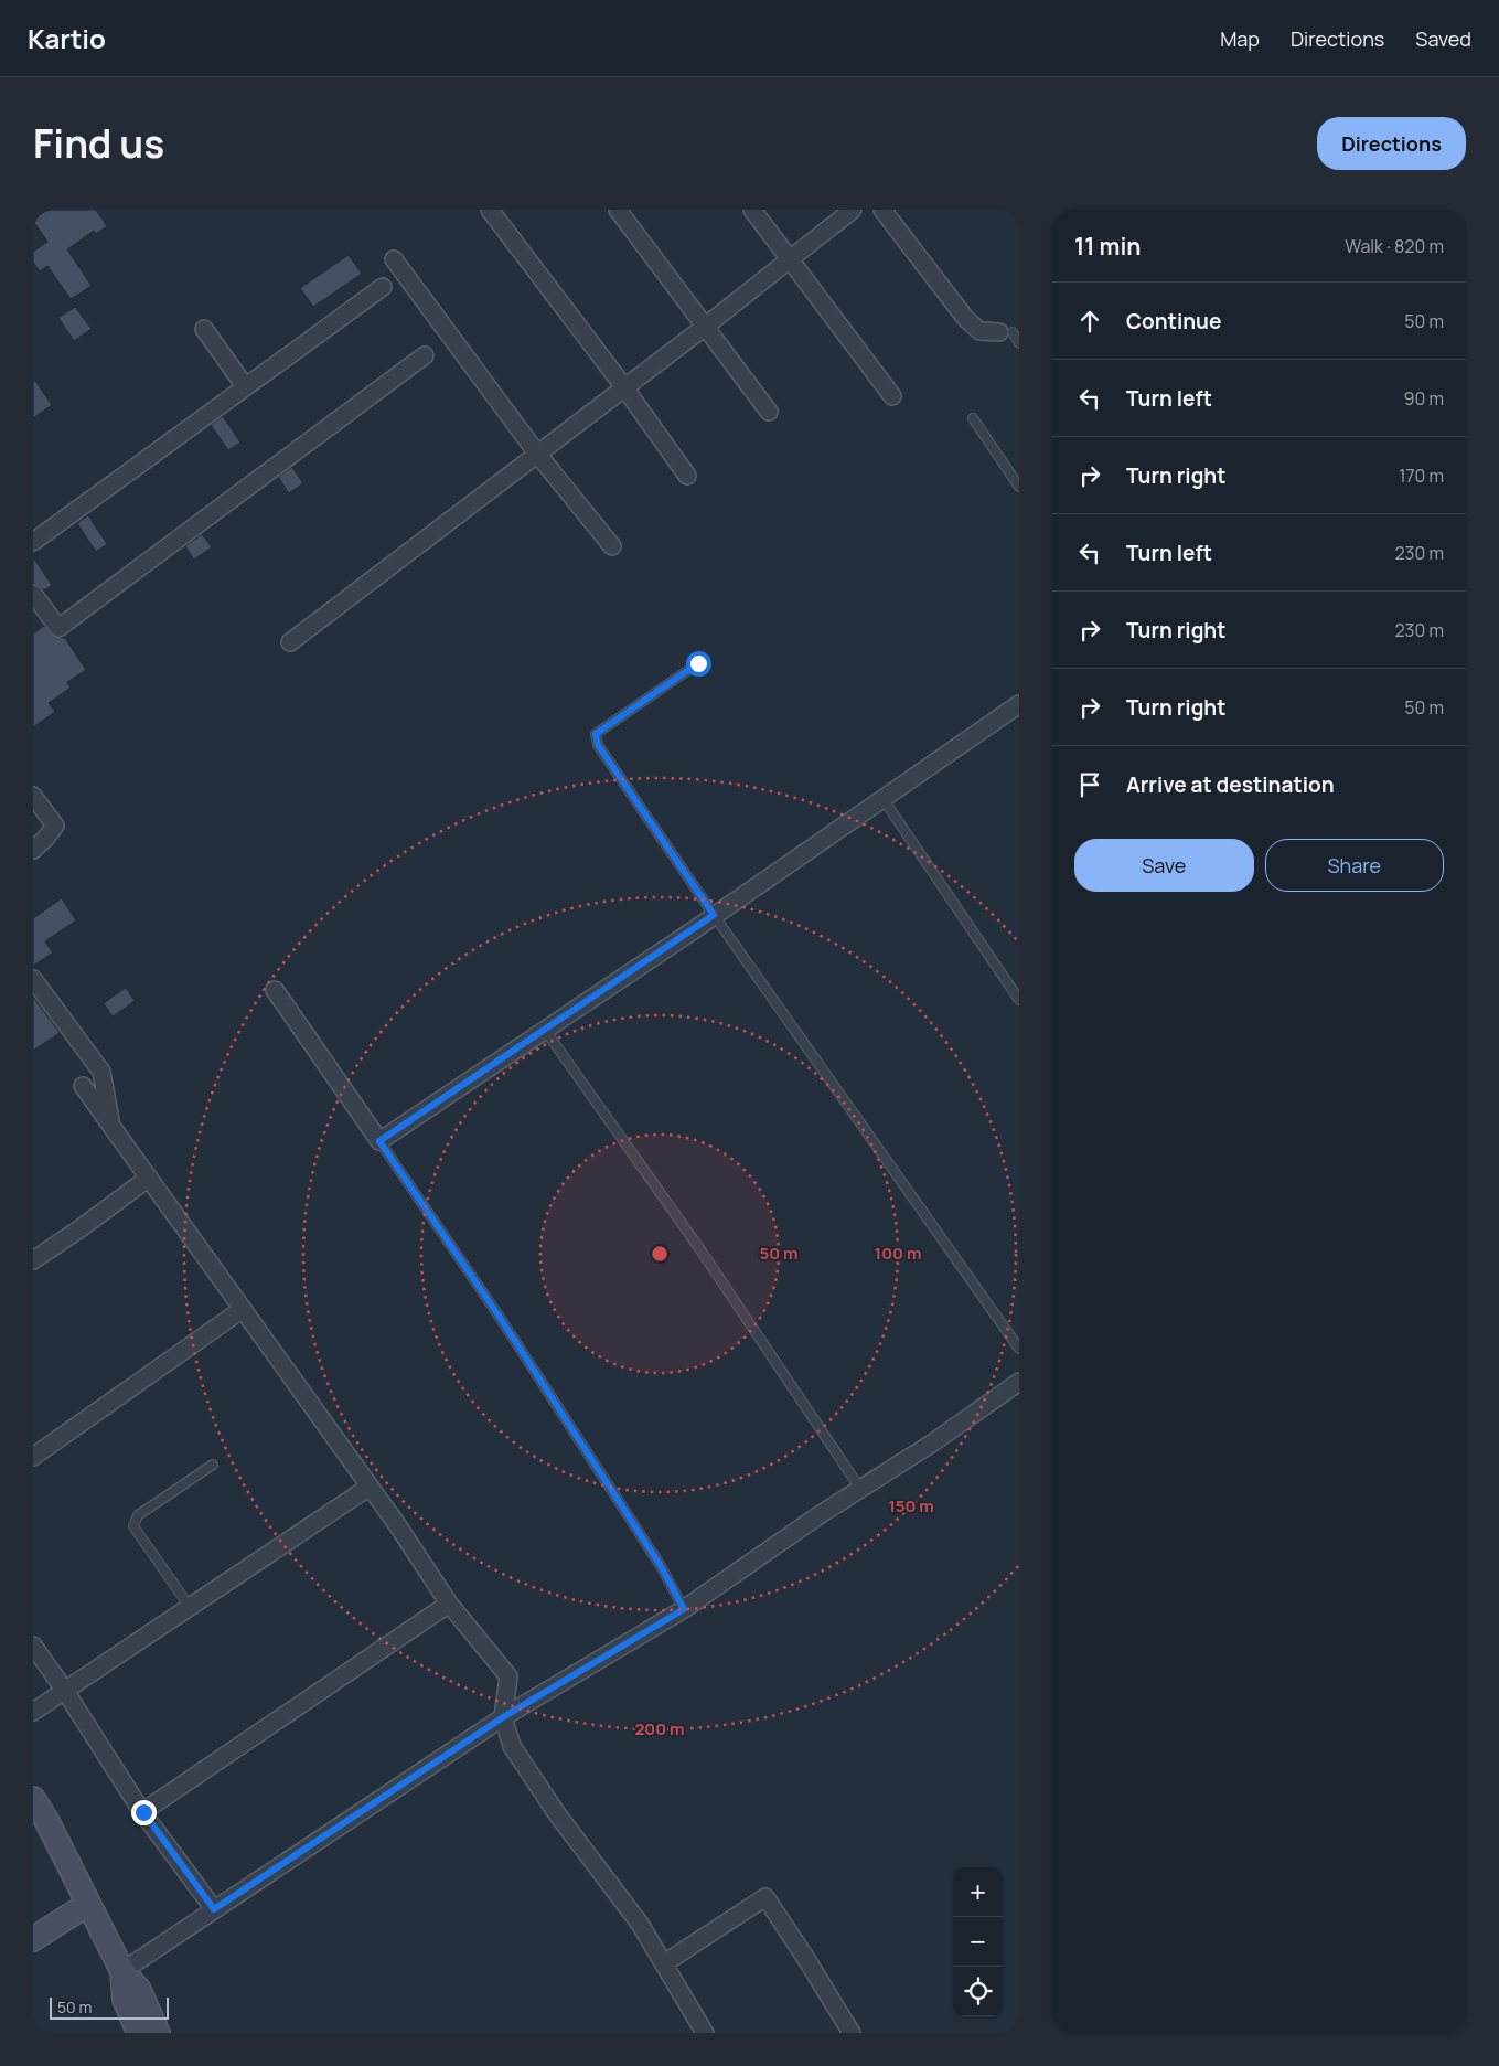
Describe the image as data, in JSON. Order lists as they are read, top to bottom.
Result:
{
  "scale_bar": "50 m",
  "page": {
    "header": "Kartio",
    "nav": ["Map", "Directions", "Saved"],
    "title": "Find us",
    "buttons": [
      "Directions",
      ["Save", "Share"]
    ],
    "heading": ["11 min", "Walk · 820 m"],
    "list": [
      ["Continue", "50 m"],
      ["Turn left", "90 m"],
      ["Turn right", "170 m"],
      ["Turn left", "230 m"],
      ["Turn right", "230 m"],
      ["Turn right", "50 m"],
      "Arrive at destination"
    ],
    "map_buttons": ["+", "−"],
    "scale": "50 m"
  },
  "rings": [
    "50 m",
    "100 m",
    "150 m",
    "200 m"
  ]
}
